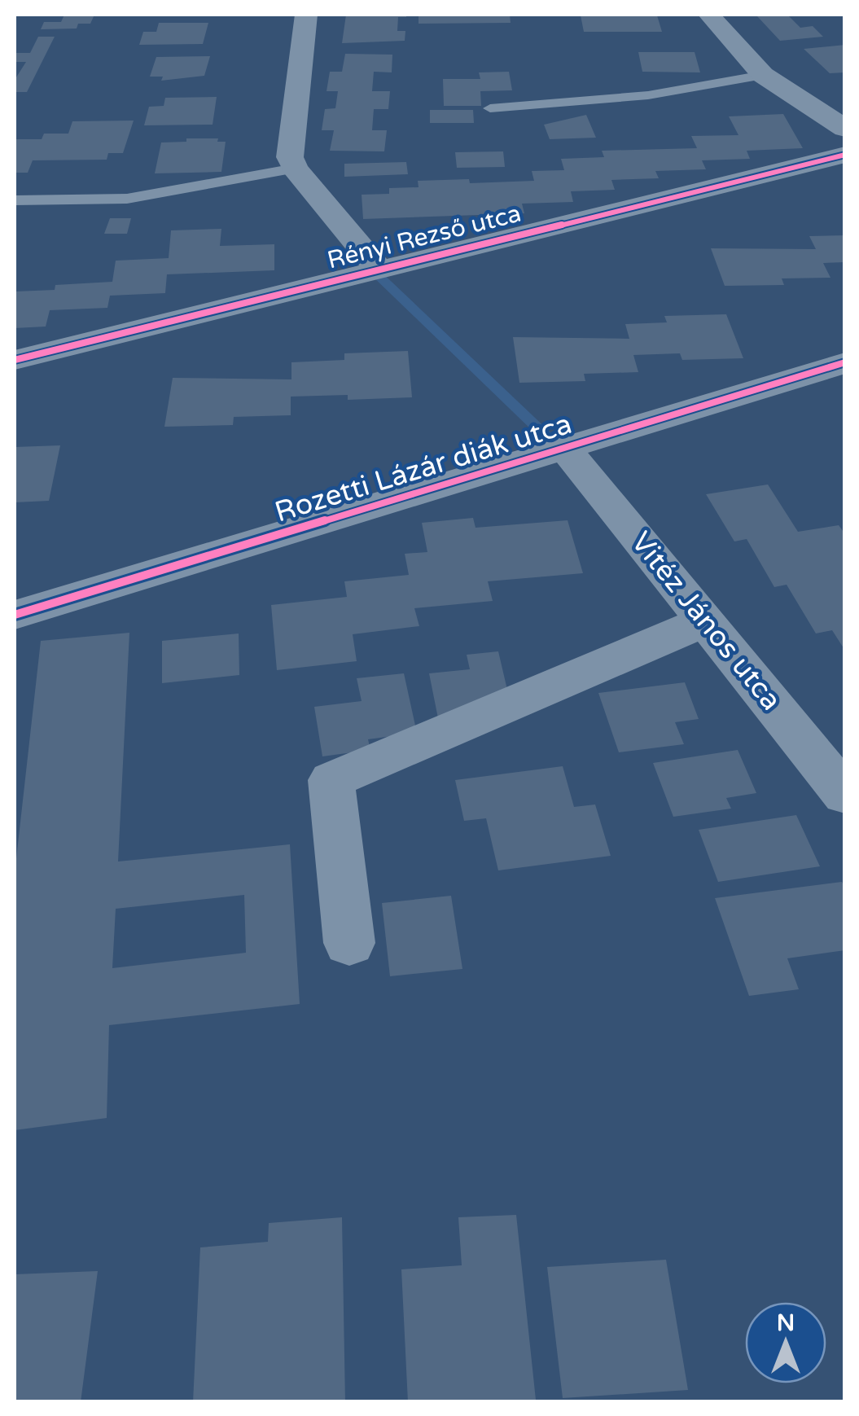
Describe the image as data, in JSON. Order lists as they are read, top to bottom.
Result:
{
  "streets": {
    "street": ["Rényi Rezső utca", "Rozetti Lázár diák utca", "Vitéz János utca"]
  },
  "crossings": [
    ["Rozetti Lázár diák utca", "Vitéz János utca"]
  ],
  "north": "top"
}
